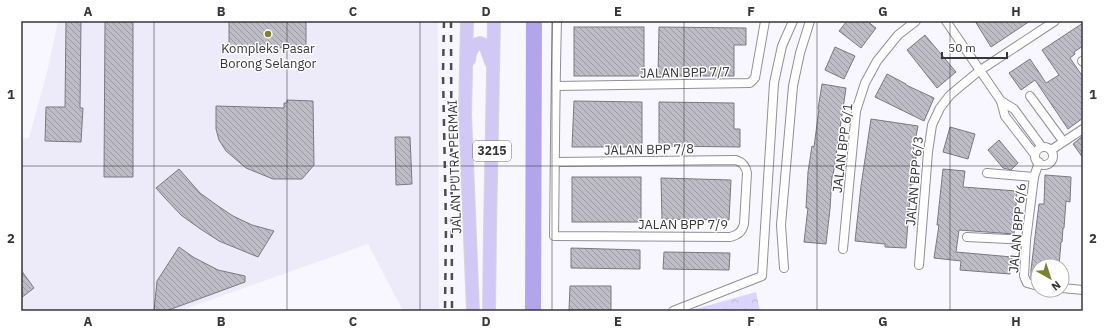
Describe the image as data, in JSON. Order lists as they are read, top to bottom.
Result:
{
  "streets": {
    "main road": ["3215", "JALAN PUTRA PERMAI"],
    "street": [
      "JALAN BPP 7/7",
      "JALAN BPP 6/1",
      "JALAN BPP 7/8",
      "JALAN BPP 6/3",
      "JALAN BPP 7/9",
      "JALAN BPP 6/6"
    ]
  },
  "crossings": [
    ["JALAN BPP 7/8", "JALAN BPP 7/9"]
  ],
  "places": ["Kompleks Pasar Borong Selangor"],
  "scale_bar": "50 m",
  "north": "bottom right",
  "grid": {
    "columns": [
      "A",
      "B",
      "C",
      "D",
      "E",
      "F",
      "G",
      "H"
    ],
    "rows": ["1", "2"]
  }
}
